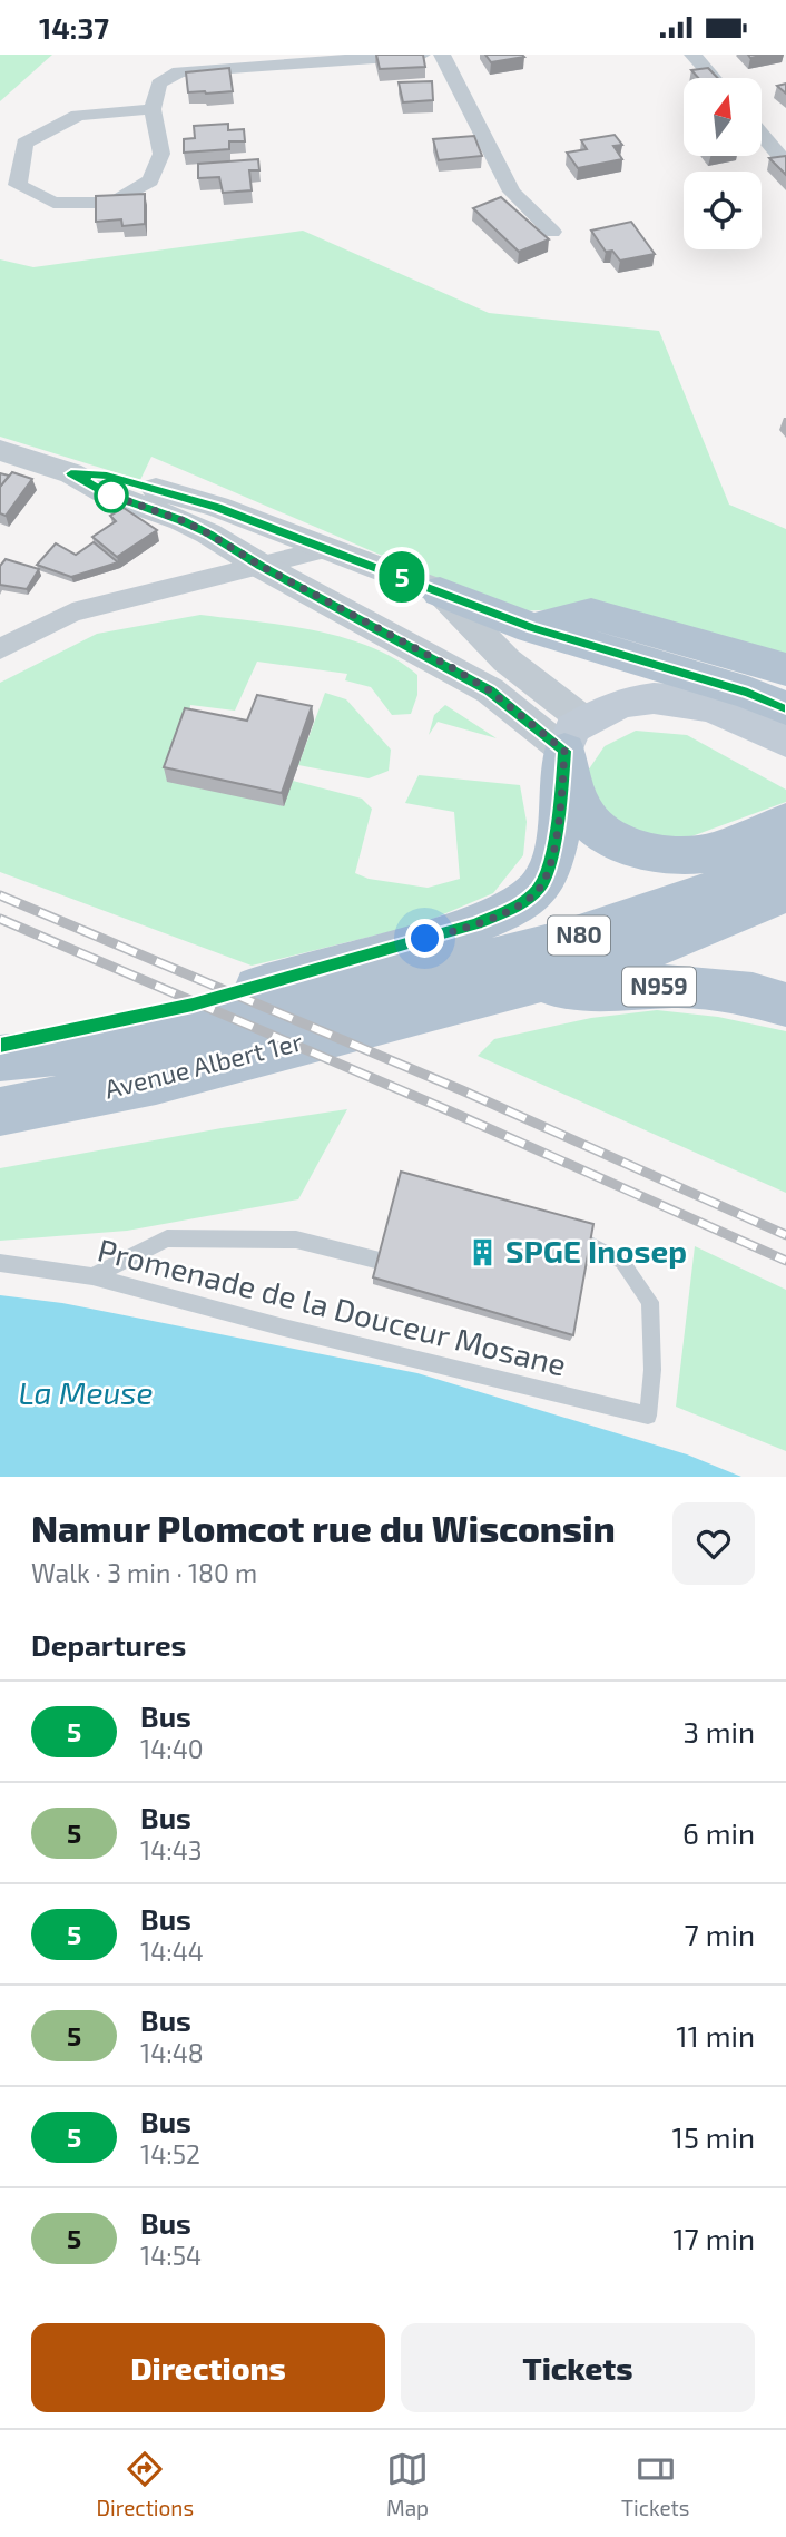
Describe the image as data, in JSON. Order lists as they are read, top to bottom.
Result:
{
  "streets": {
    "main road": ["N80", "N959", "Avenue Albert 1er"],
    "lane": ["Promenade de la Douceur Mosane"]
  },
  "crossings": [
    ["N80", "N959"],
    ["N80", "Avenue Albert 1er"],
    ["N959", "Avenue Albert 1er"]
  ],
  "water": ["La Meuse"],
  "places": {
    "building": ["SPGE Inosep"]
  },
  "lines": ["bus line 5"],
  "north": "top",
  "page": {
    "status": "14:37",
    "on_map": "5",
    "heading": [
      ["Namur Plomcot rue du Wisconsin", "Walk · 3 min · 180 m"],
      "Departures"
    ],
    "list": [
      {
        "mark": "5",
        "name": "Bus",
        "note": "14:40",
        "value": "3 min"
      },
      {
        "mark": "5",
        "name": "Bus",
        "note": "14:43",
        "value": "6 min"
      },
      {
        "mark": "5",
        "name": "Bus",
        "note": "14:44",
        "value": "7 min"
      },
      {
        "mark": "5",
        "name": "Bus",
        "note": "14:48",
        "value": "11 min"
      },
      {
        "mark": "5",
        "name": "Bus",
        "note": "14:52",
        "value": "15 min"
      },
      {
        "mark": "5",
        "name": "Bus",
        "note": "14:54",
        "value": "17 min"
      }
    ],
    "buttons": ["Directions", "Tickets"],
    "tabs": ["Directions", "Map", "Tickets"]
  }
}
